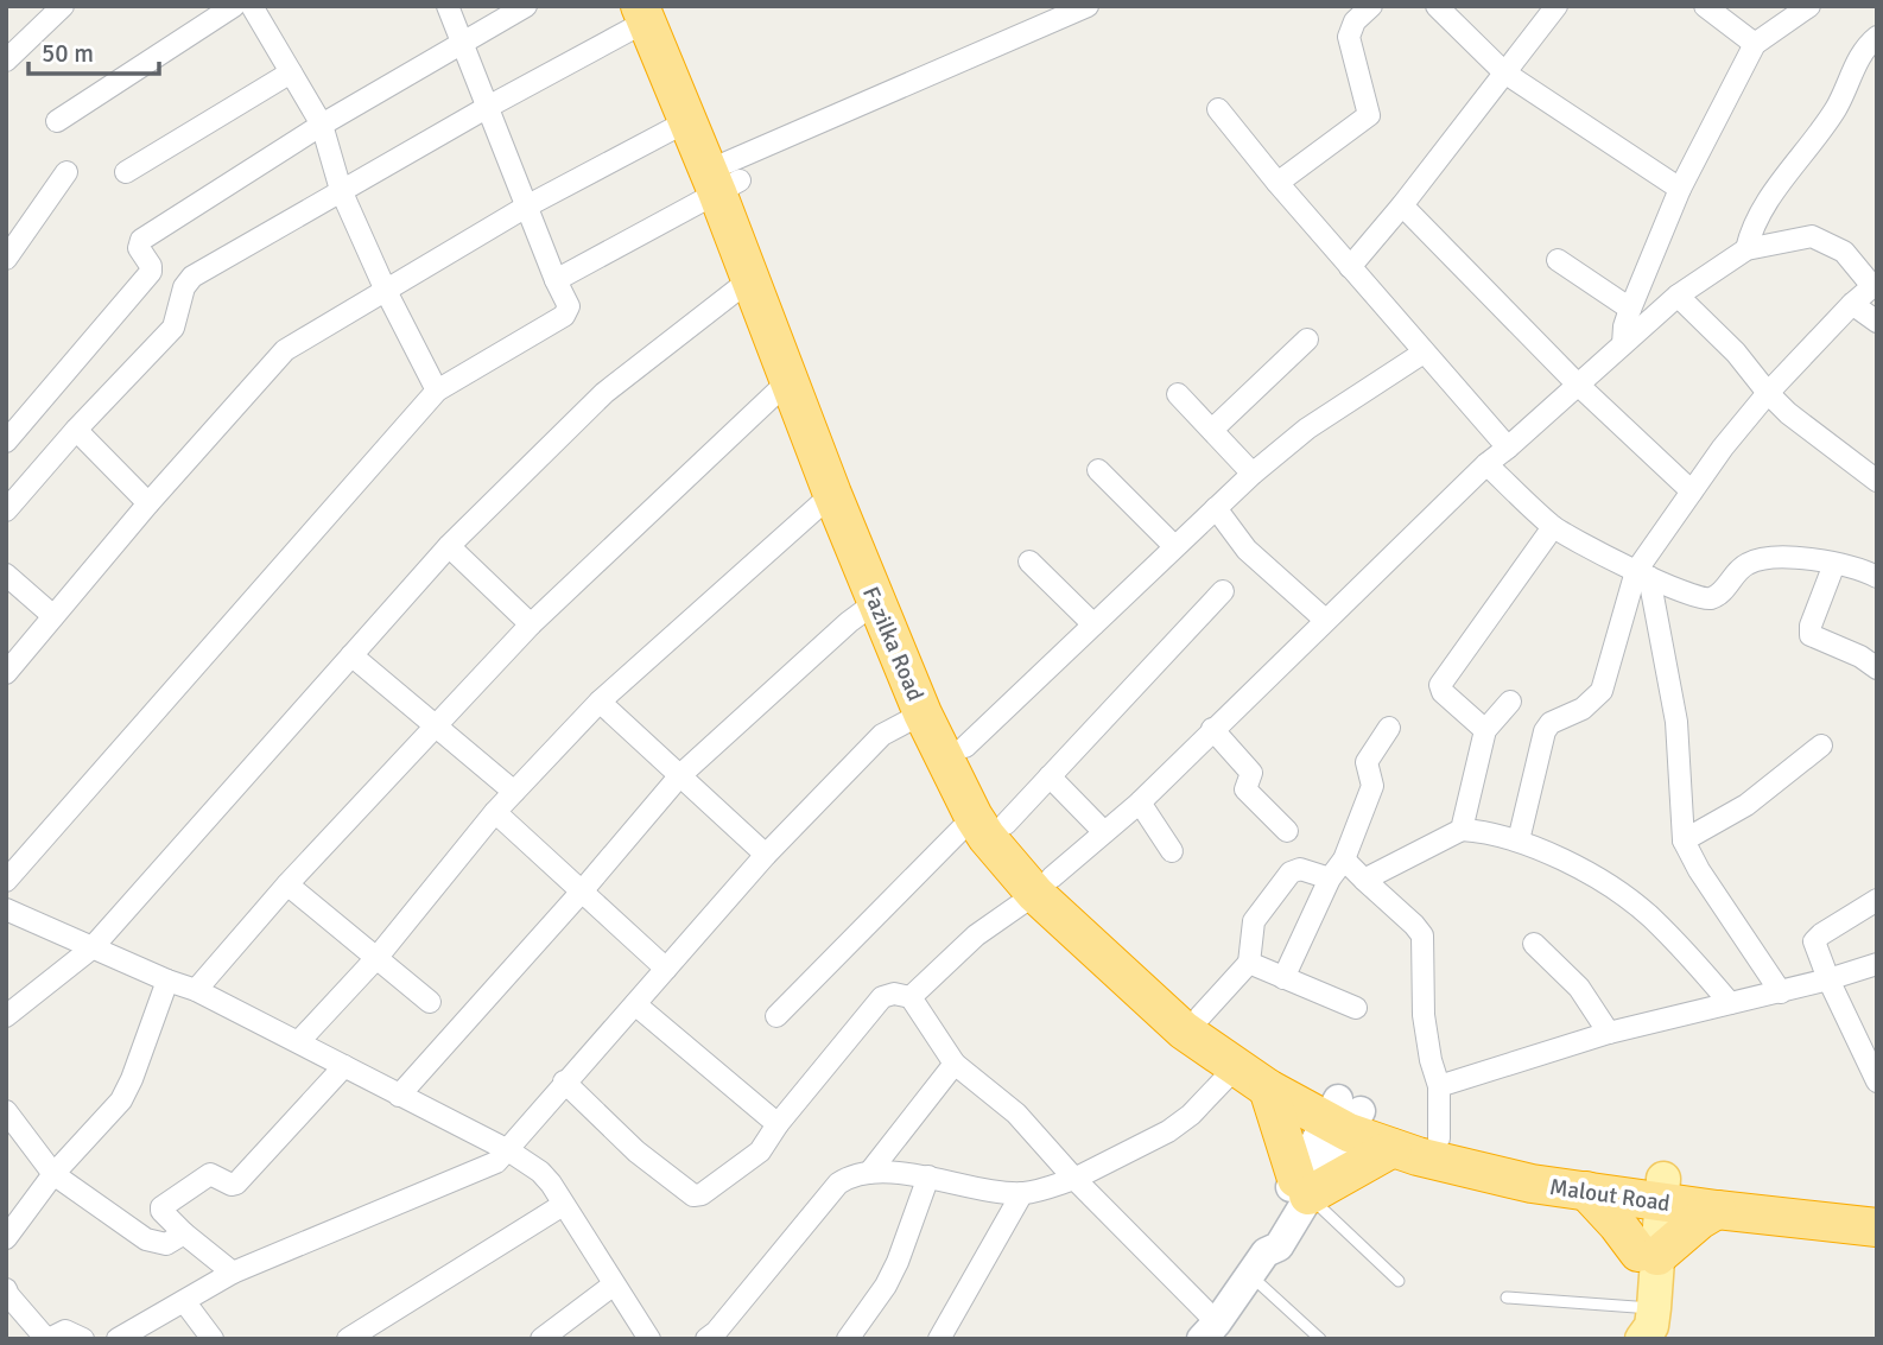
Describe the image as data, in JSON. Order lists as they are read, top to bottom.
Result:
{
  "streets": {
    "highway": ["Fazilka Road", "Malout Road"]
  },
  "crossings": [
    ["Fazilka Road", "Malout Road"]
  ],
  "scale_bar": "50 m"
}
